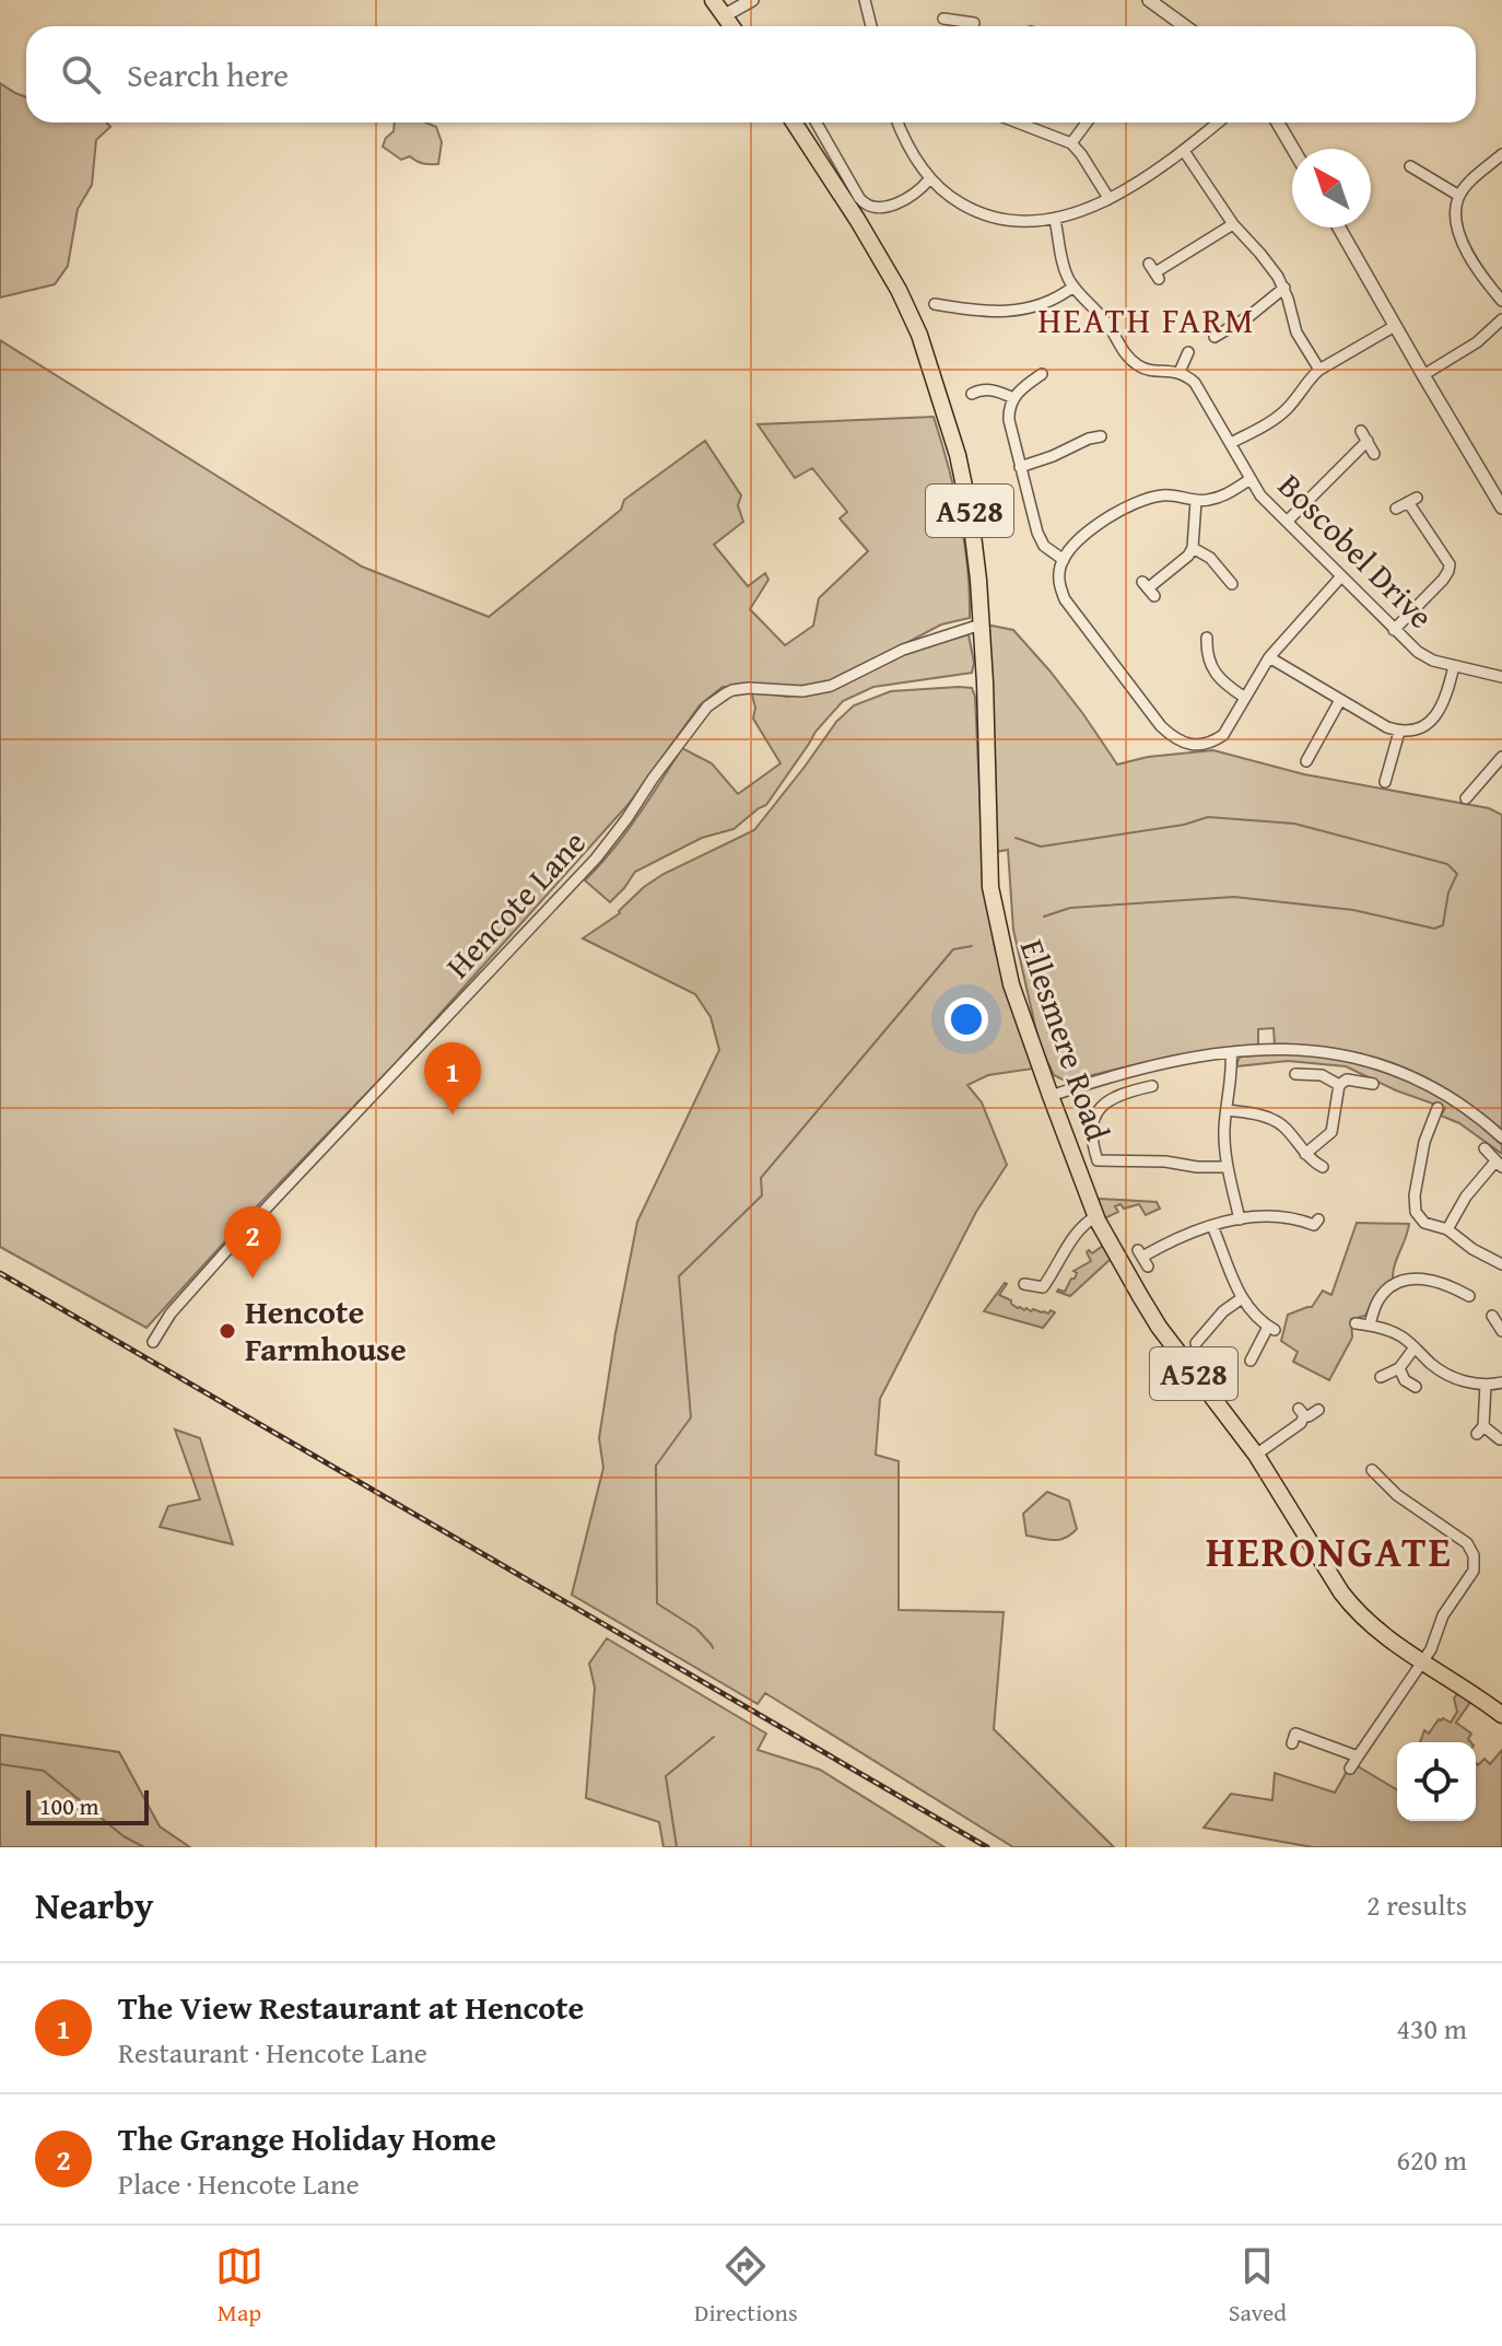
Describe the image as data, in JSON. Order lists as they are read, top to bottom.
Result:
{
  "streets": {
    "main road": ["A528", "Ellesmere Road"],
    "street": ["Boscobel Drive", "Hencote Lane"]
  },
  "crossings": [
    ["Hencote Lane", "Ellesmere Road"]
  ],
  "districts": ["HEATH FARM", "HERONGATE"],
  "places": ["Hencote Farmhouse"],
  "scale_bar": "100 m",
  "north": "top left",
  "page": {
    "search": "Search here",
    "pins": ["1", "2"],
    "scale": "100 m",
    "heading": ["Nearby", "2 results"],
    "list": [
      {
        "mark": "1",
        "name": "The View Restaurant at Hencote",
        "note": "Restaurant · Hencote Lane",
        "value": "430 m"
      },
      {
        "mark": "2",
        "name": "The Grange Holiday Home",
        "note": "Place · Hencote Lane",
        "value": "620 m"
      }
    ],
    "nav": ["Map", "Directions", "Saved"]
  }
}
